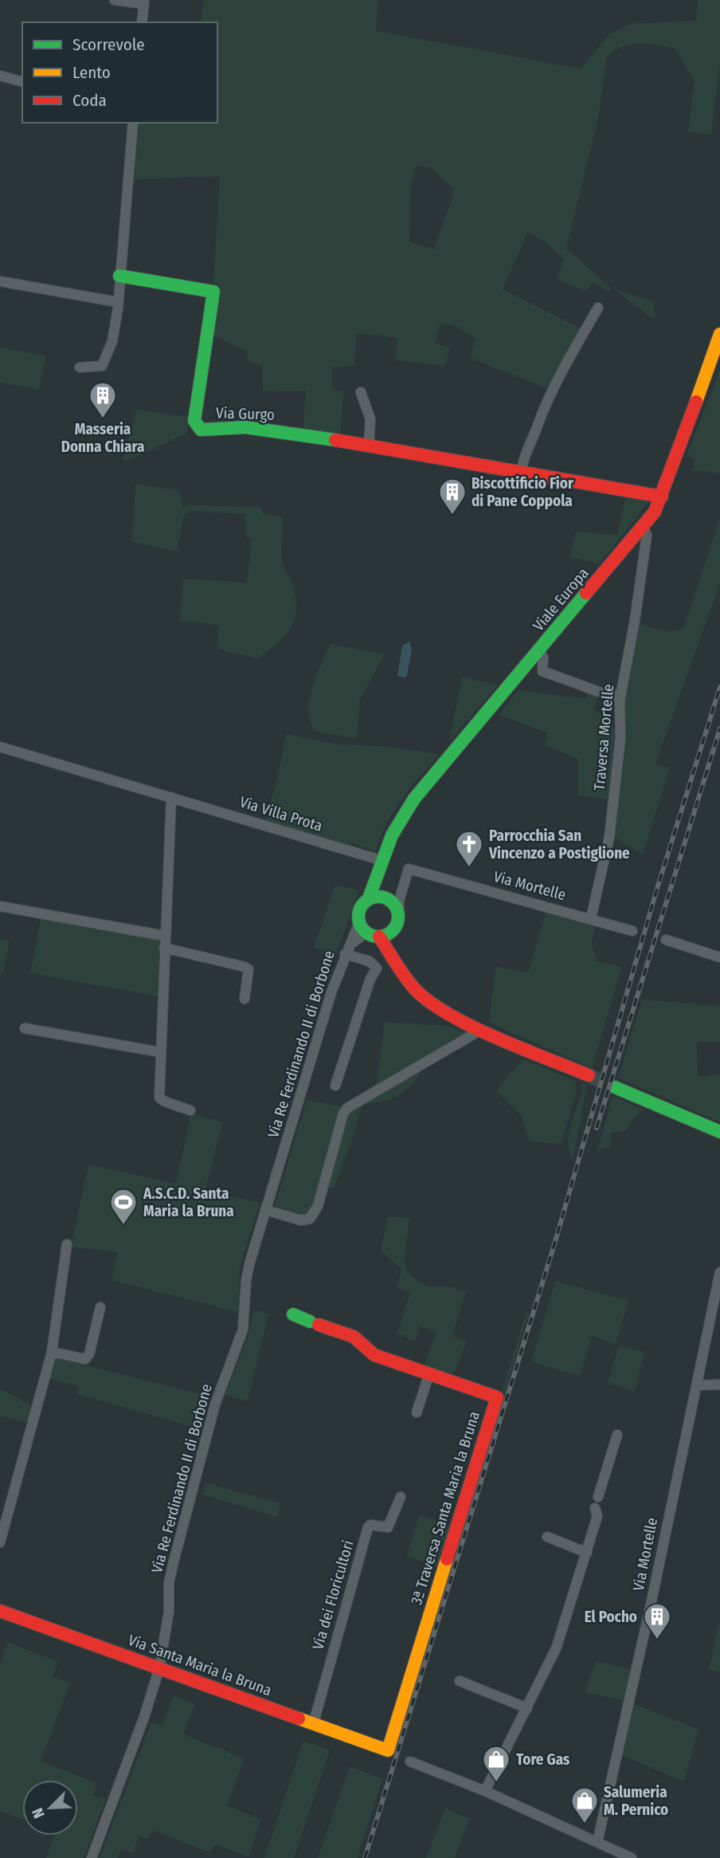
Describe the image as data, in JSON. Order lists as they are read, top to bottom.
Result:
{
  "streets": {
    "street": [
      "Via Gurgo",
      "Viale Europa",
      "Traversa Mortelle",
      "Via Villa Prota",
      "Via Mortelle",
      "Via Re Ferdinando II di Borbone",
      "3ª Traversa Santa Maria la Bruna",
      "Via dei Floricultori",
      "Via Santa Maria la Bruna"
    ]
  },
  "crossings": [
    ["Via Gurgo", "Viale Europa"],
    ["Viale Europa", "Traversa Mortelle"],
    ["Viale Europa", "Via Villa Prota"],
    ["Viale Europa", "Via Mortelle"],
    ["Viale Europa", "Via Re Ferdinando II di Borbone"],
    ["Traversa Mortelle", "Via Mortelle"],
    ["Via Mortelle", "Via Re Ferdinando II di Borbone"],
    ["Via Re Ferdinando II di Borbone", "Via Santa Maria la Bruna"],
    ["3ª Traversa Santa Maria la Bruna", "Via Santa Maria la Bruna"],
    ["Via dei Floricultori", "Via Santa Maria la Bruna"]
  ],
  "places": {
    "building": ["Masseria Donna Chiara", "Biscottificio Fior di Pane Coppola", "El Pocho"],
    "church": ["Parrocchia San Vincenzo a Postiglione"],
    "sports": ["A.S.C.D. Santa Maria la Bruna"],
    "shop": ["Tore Gas", "Salumeria M. Pernico"]
  },
  "legend": ["Scorrevole", "Lento", "Coda"],
  "north": "bottom left"
}
